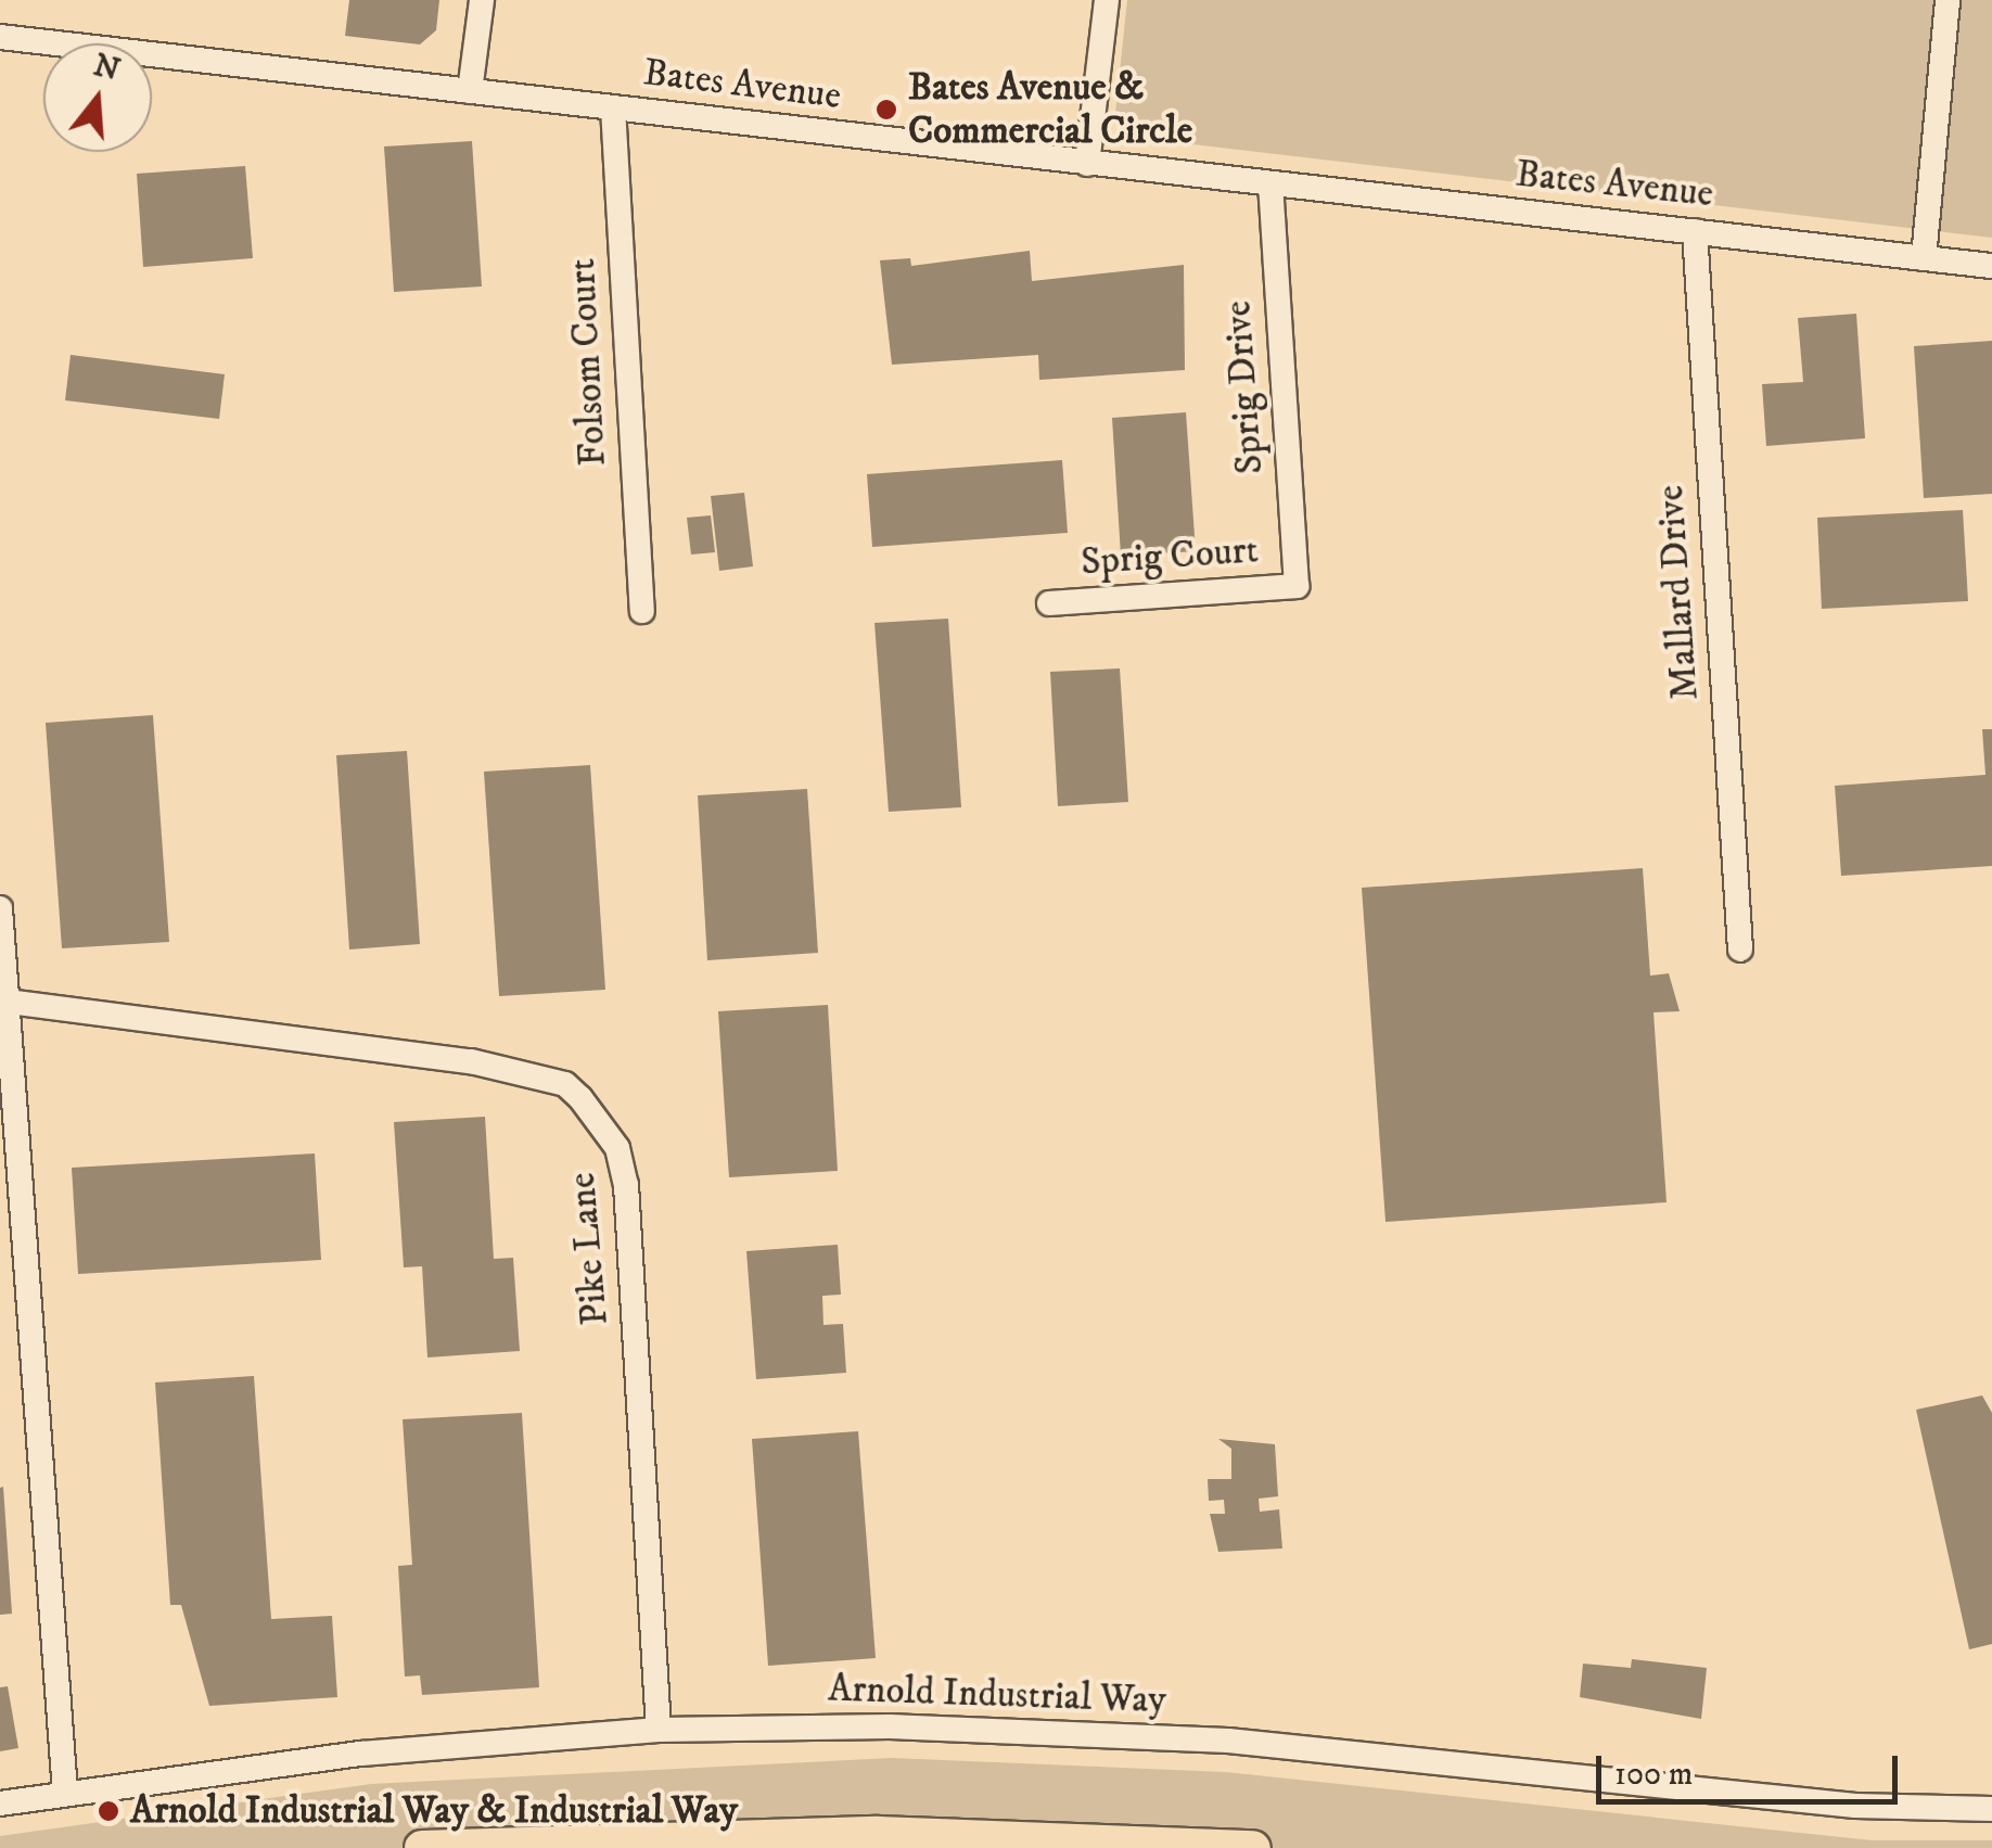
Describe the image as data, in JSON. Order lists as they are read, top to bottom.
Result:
{
  "streets": {
    "street": [
      "Bates Avenue",
      "Folsom Court",
      "Sprig Drive",
      "Sprig Court",
      "Mallard Drive",
      "Pike Lane",
      "Arnold Industrial Way"
    ]
  },
  "crossings": [
    ["Bates Avenue", "Folsom Court"],
    ["Bates Avenue", "Sprig Drive"],
    ["Bates Avenue", "Mallard Drive"],
    ["Sprig Drive", "Sprig Court"],
    ["Pike Lane", "Arnold Industrial Way"]
  ],
  "places": ["Bates Avenue & Commercial Circle", "Arnold Industrial Way & Industrial Way"],
  "scale_bar": "100 m",
  "north": "top"
}
